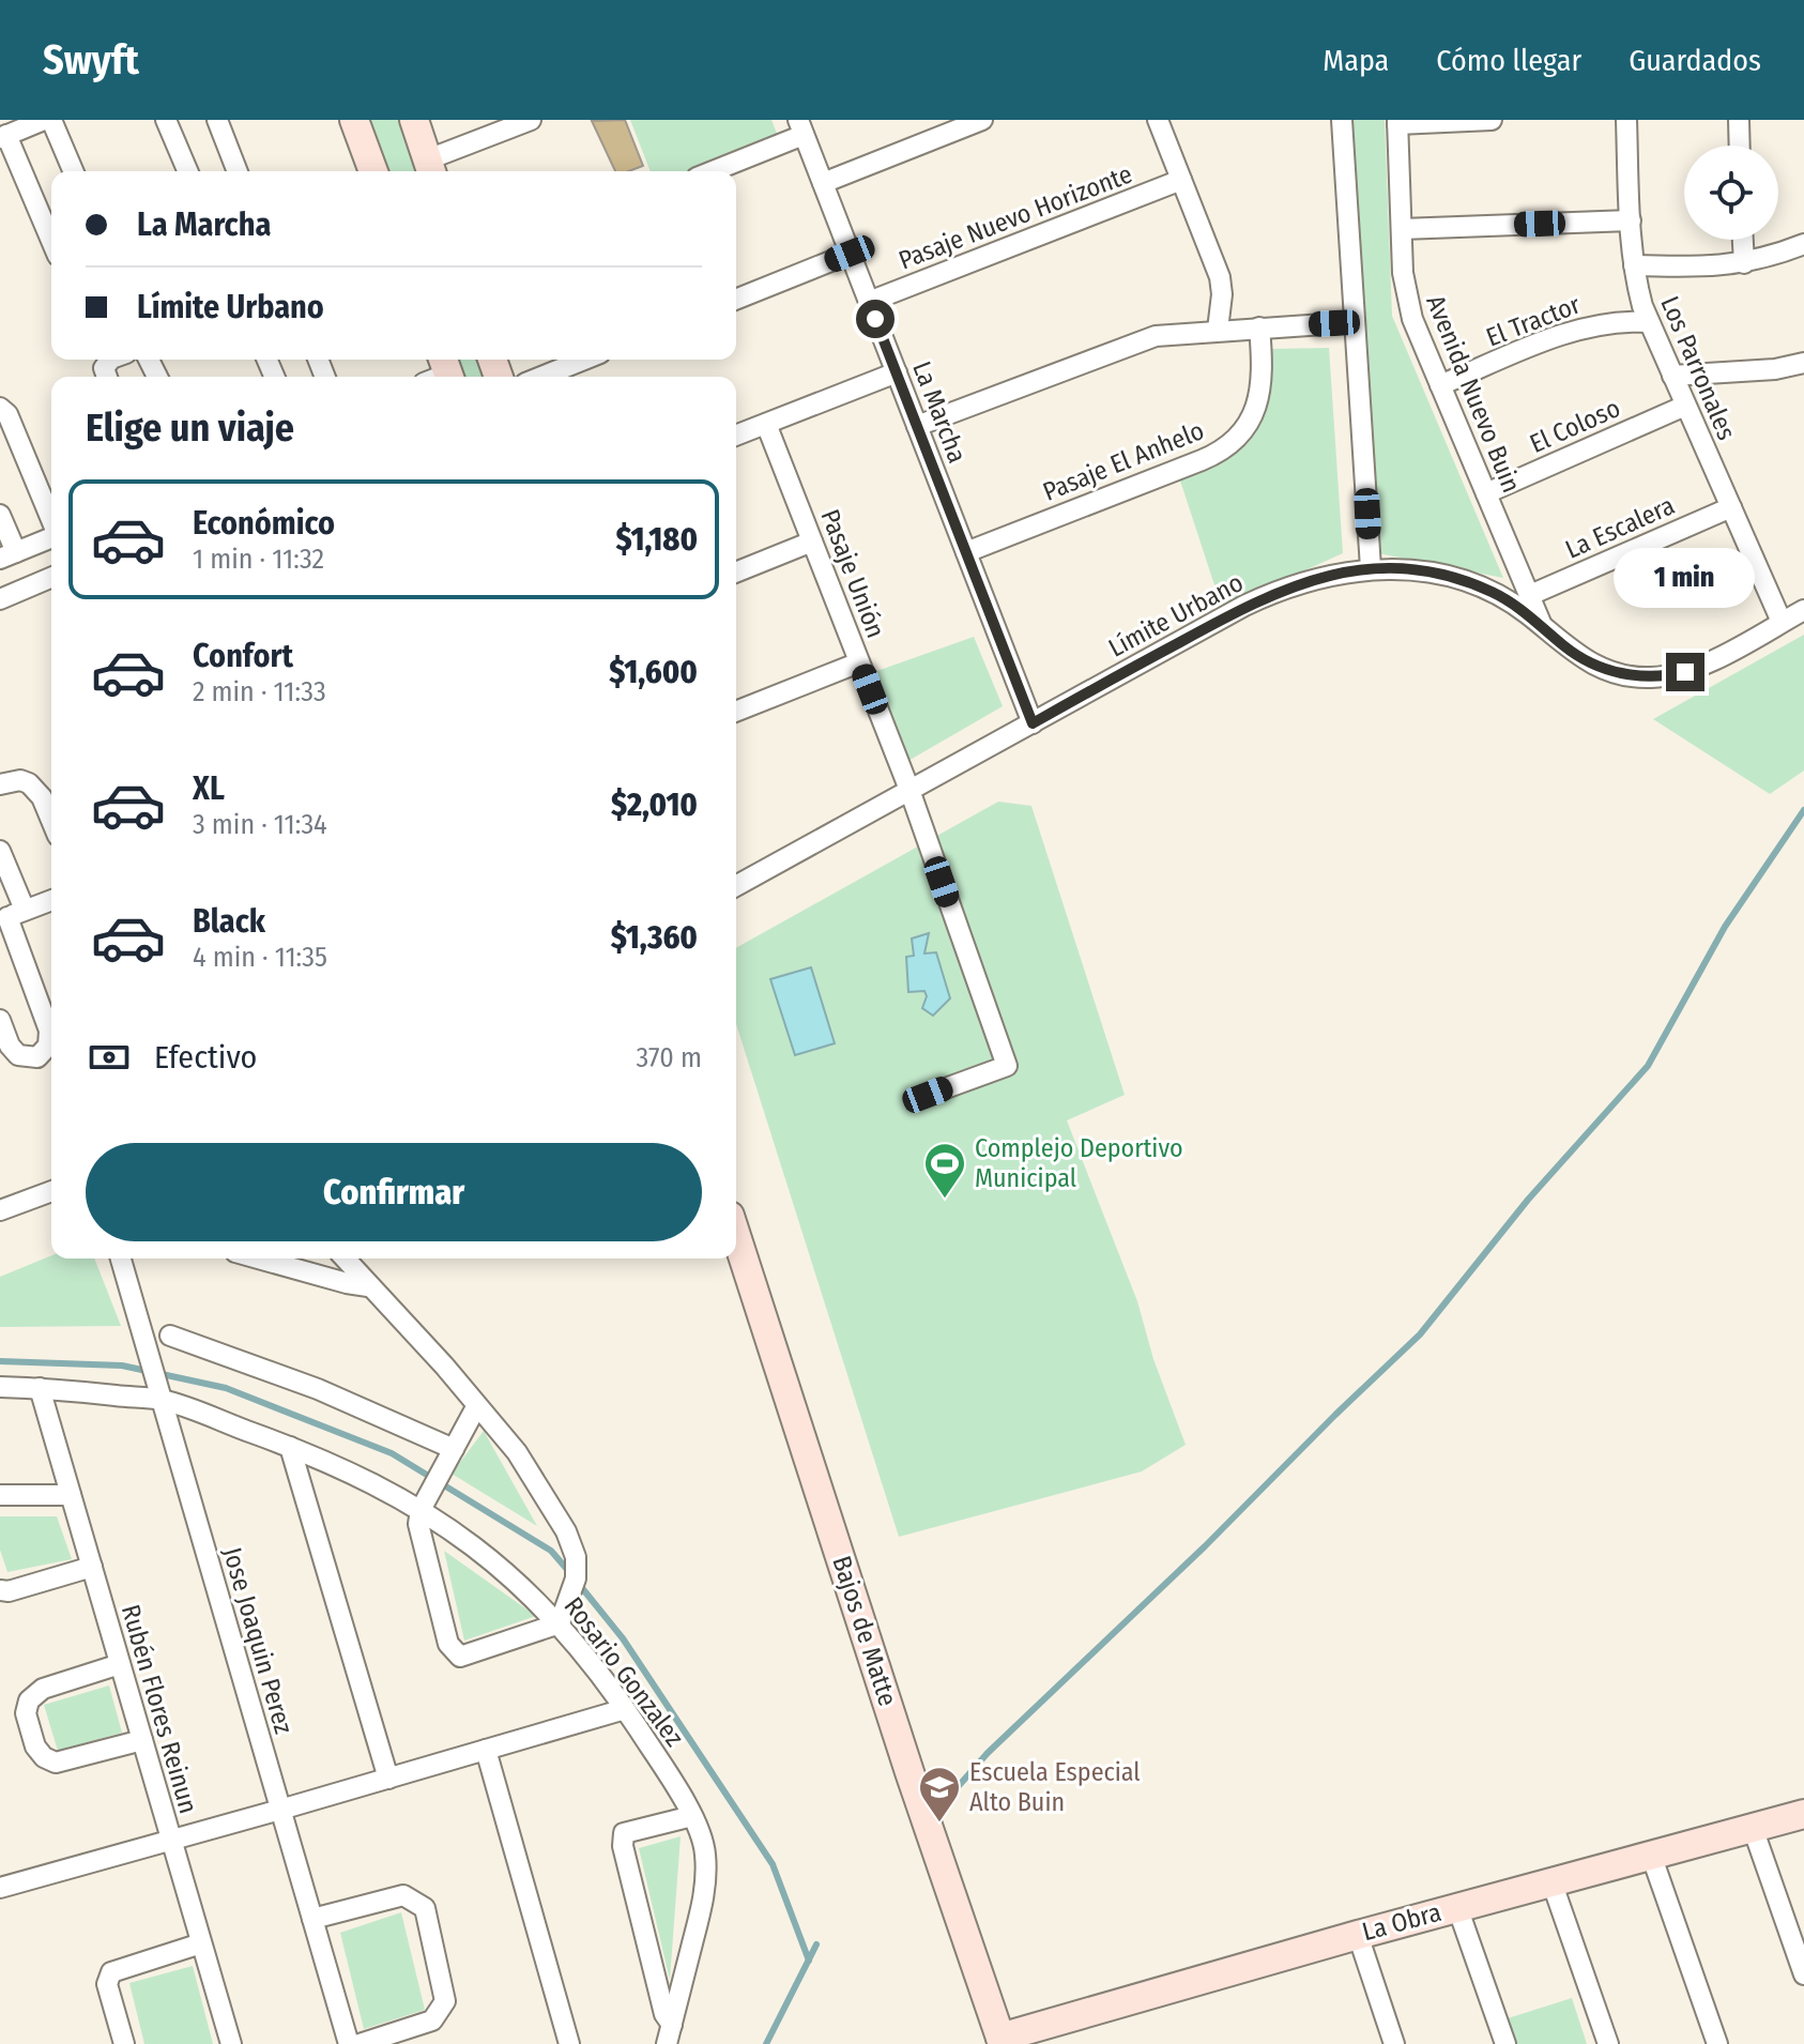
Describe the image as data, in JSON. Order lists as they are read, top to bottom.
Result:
{
  "streets": {
    "main road": ["Bajos de Matte", "La Obra"],
    "street": [
      "Pasaje Nuevo Horizonte",
      "El Tractor",
      "Los Parronales",
      "Avenida Nuevo Buin",
      "La Marcha",
      "El Coloso",
      "Pasaje El Anhelo",
      "La Escalera",
      "Pasaje Unión",
      "Límite Urbano",
      "Jose Joaquin Perez",
      "Rosario Gonzalez",
      "Rubén Flores Reinun"
    ]
  },
  "crossings": [
    ["Pasaje Nuevo Horizonte", "La Marcha"],
    ["El Tractor", "Los Parronales"],
    ["El Tractor", "Avenida Nuevo Buin"],
    ["Los Parronales", "El Coloso"],
    ["Los Parronales", "La Escalera"],
    ["Los Parronales", "Límite Urbano"],
    ["Avenida Nuevo Buin", "El Coloso"],
    ["Avenida Nuevo Buin", "La Escalera"],
    ["Avenida Nuevo Buin", "Límite Urbano"],
    ["La Marcha", "Pasaje El Anhelo"],
    ["La Marcha", "Límite Urbano"],
    ["Pasaje Unión", "Límite Urbano"],
    ["Bajos de Matte", "La Obra"],
    ["Jose Joaquin Perez", "Rosario Gonzalez"],
    ["Rosario Gonzalez", "Rubén Flores Reinun"]
  ],
  "places": {
    "sports": ["Complejo Deportivo Municipal"],
    "school or university": ["Escuela Especial Alto Buin"]
  },
  "page": {
    "header": "Swyft",
    "nav": ["Mapa", "Cómo llegar", "Guardados"],
    "banner": ["La Marcha", "Límite Urbano"],
    "heading": "Elige un viaje",
    "list": [
      {
        "name": "Económico",
        "note": "1 min · 11:32",
        "value": "$1,180"
      },
      {
        "name": "Confort",
        "note": "2 min · 11:33",
        "value": "$1,600"
      },
      {
        "name": "XL",
        "note": "3 min · 11:34",
        "value": "$2,010"
      },
      {
        "name": "Black",
        "note": "4 min · 11:35",
        "value": "$1,360"
      }
    ],
    "bubble": "1 min",
    "pay": ["Efectivo", "370 m"],
    "buttons": "Confirmar"
  }
}
